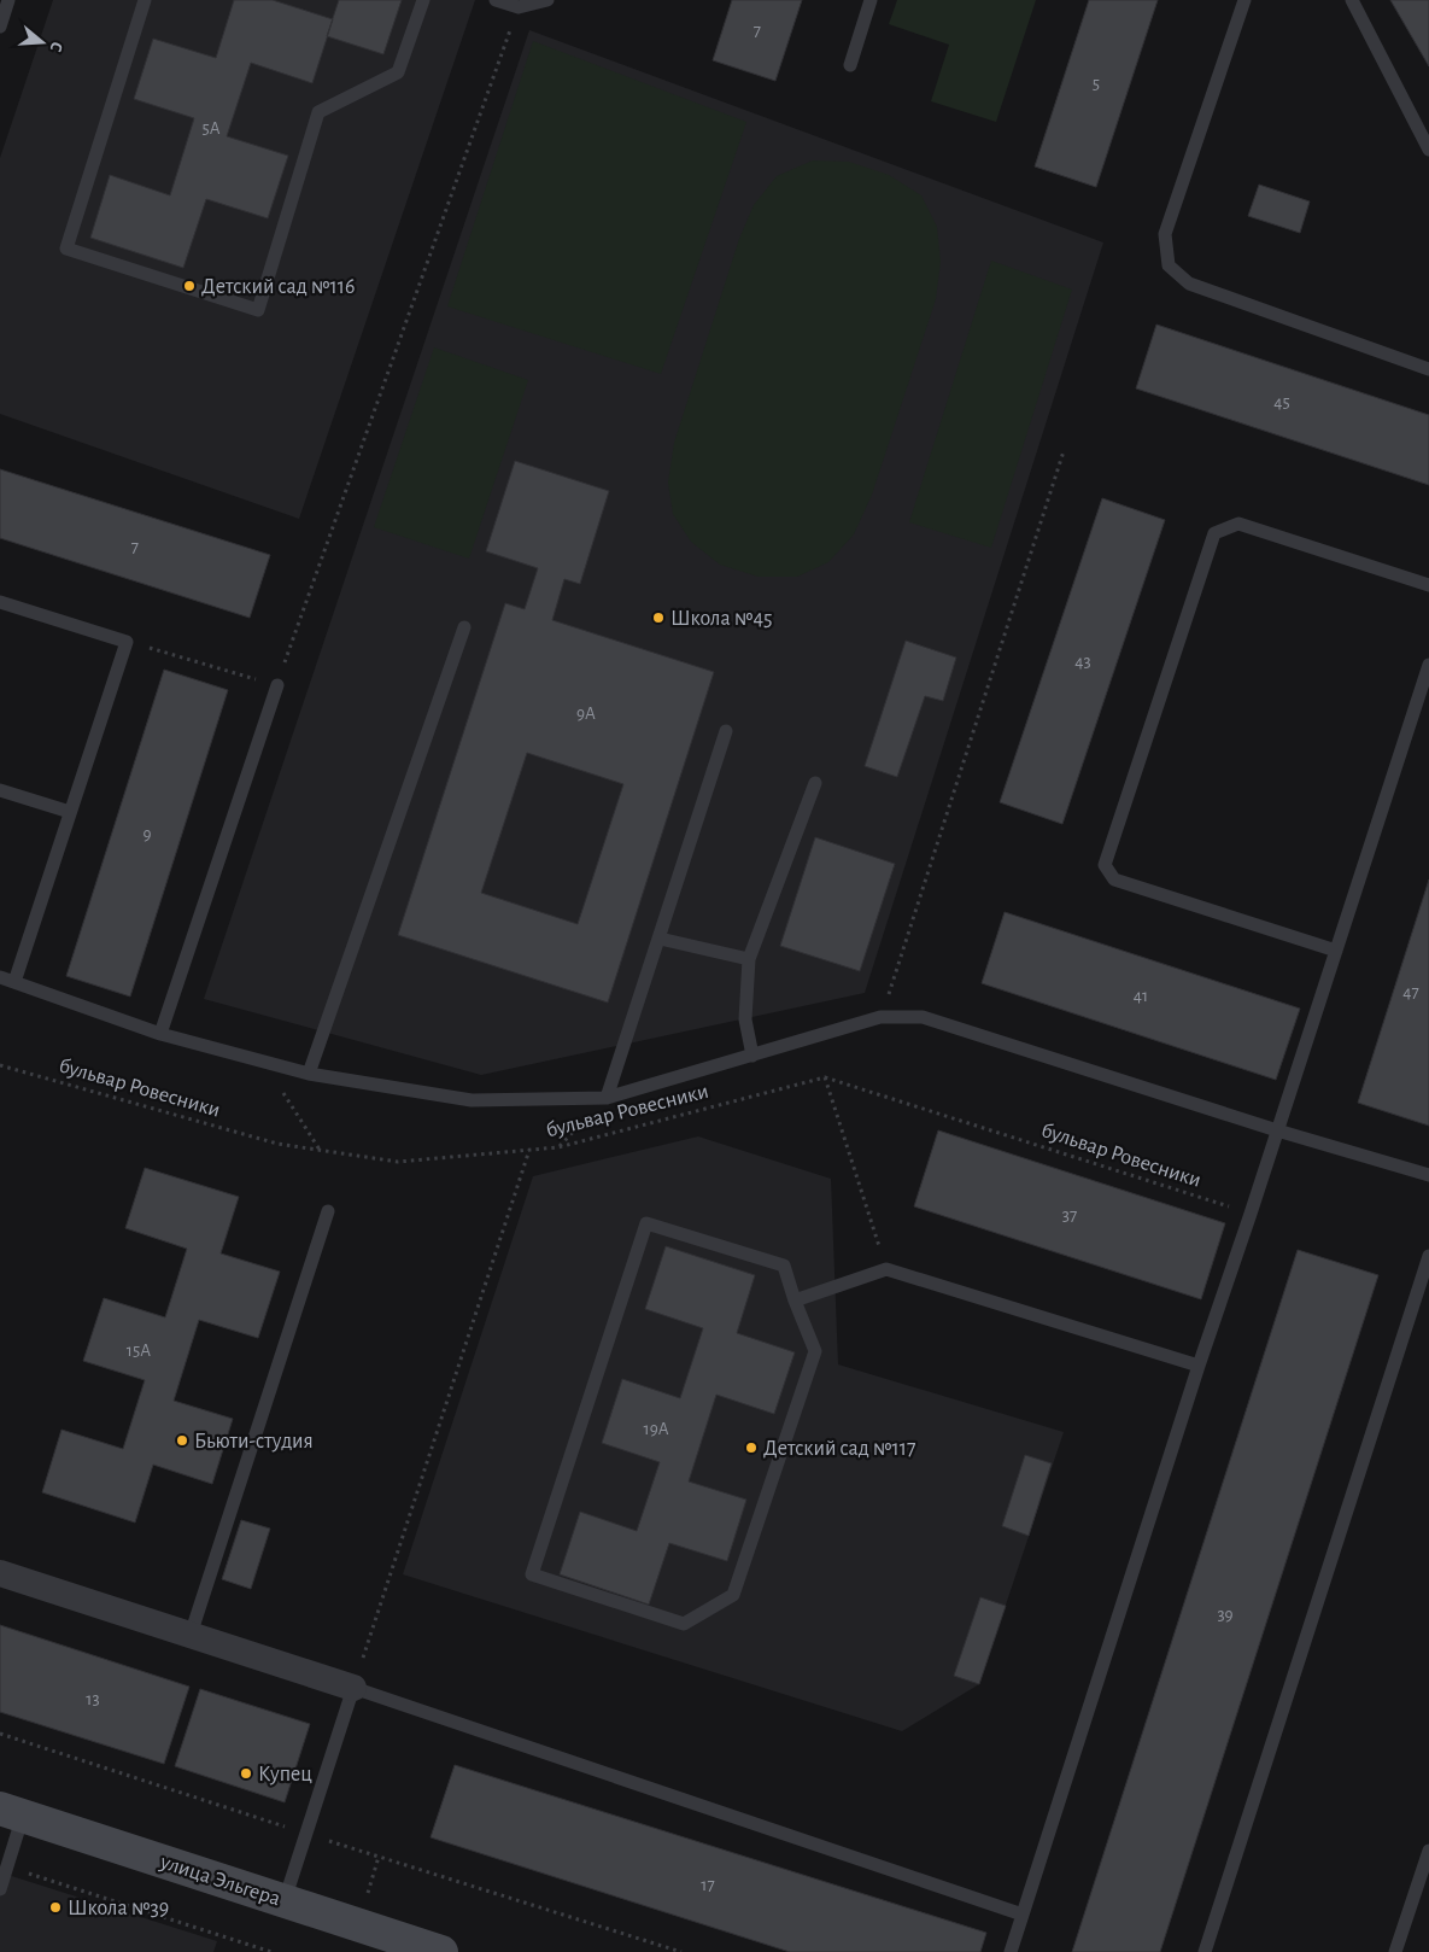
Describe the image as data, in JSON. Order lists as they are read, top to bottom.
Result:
{
  "streets": {
    "street": ["улица Эльгера"],
    "path": ["бульвар Ровесники"]
  },
  "places": [
    "Детский сад №116",
    "Школа №45",
    "Бьюти-студия",
    "Детский сад №117",
    "Купец",
    "Школа №39"
  ],
  "house_numbers": [
    "7",
    "5",
    "5А",
    "45",
    "7",
    "43",
    "9А",
    "9",
    "47",
    "41",
    "37",
    "15А",
    "19А",
    "39",
    "13",
    "17"
  ],
  "north": "right"
}
